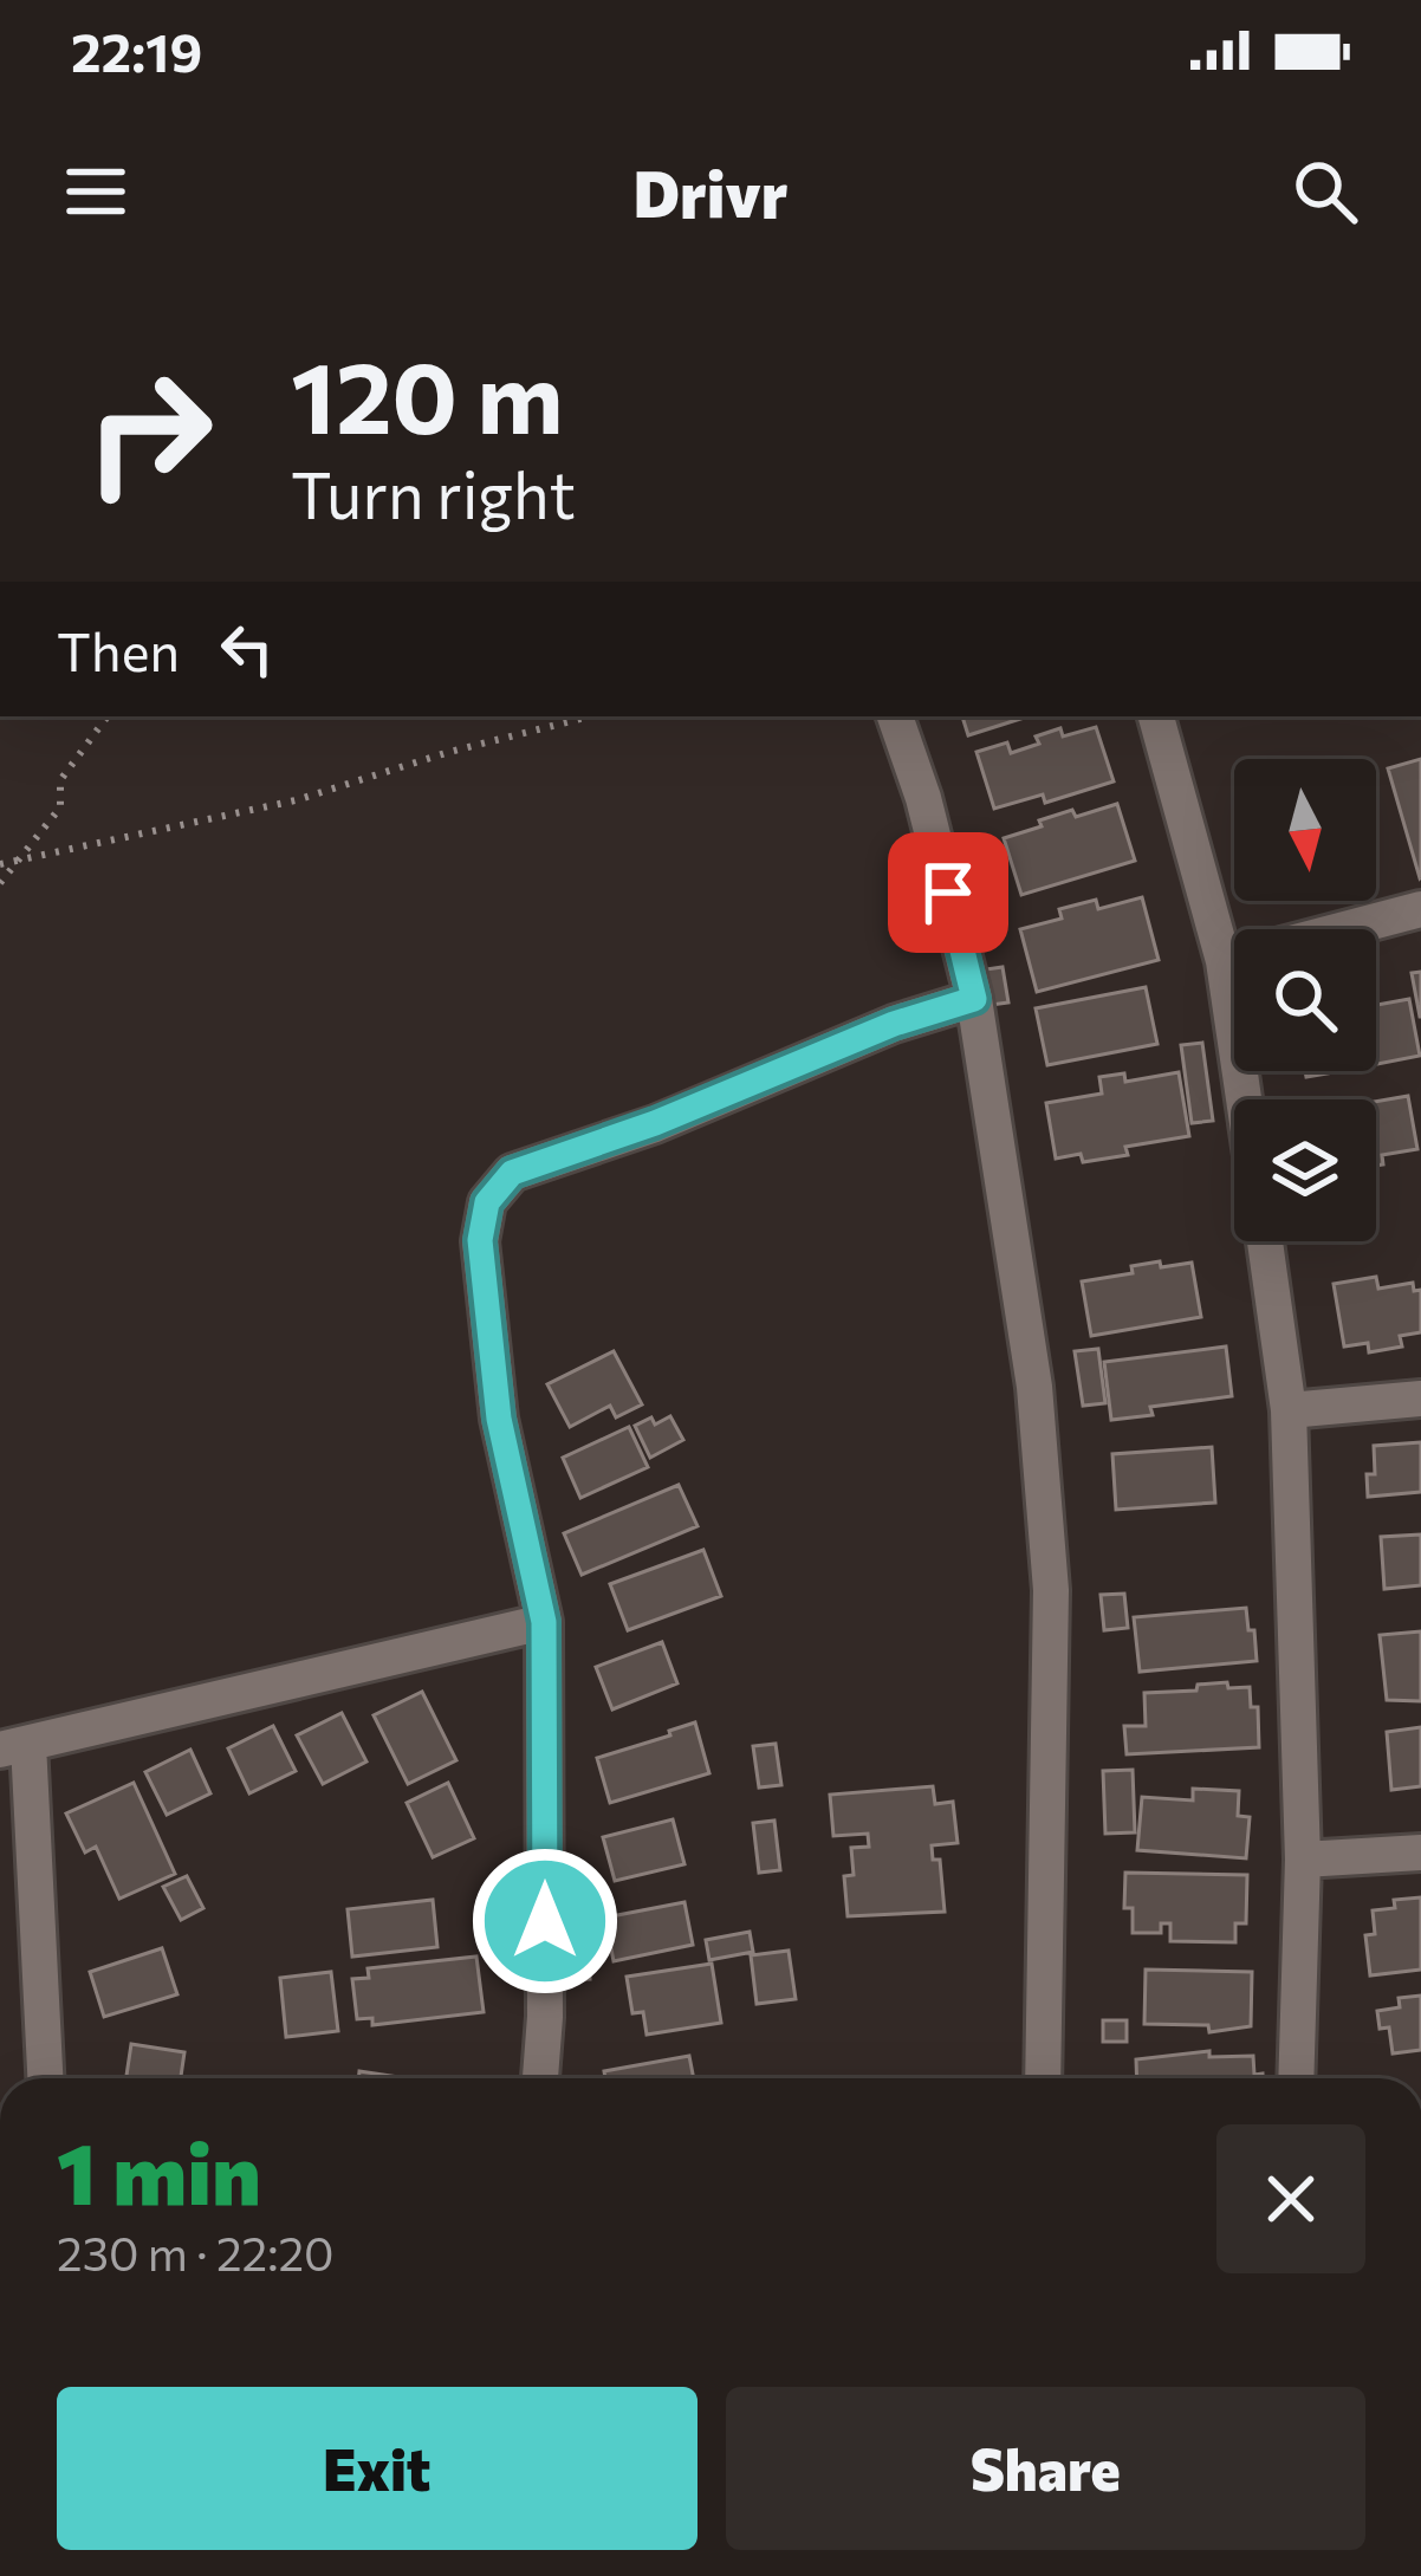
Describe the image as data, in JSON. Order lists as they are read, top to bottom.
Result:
{
  "north": "bottom",
  "page": {
    "status": "22:19",
    "header": "Drivr",
    "turn": ["120 m", "Turn right"],
    "then": "Then",
    "heading": ["1 min", "230 m · 22:20"],
    "buttons": ["Exit", "Share"]
  }
}
